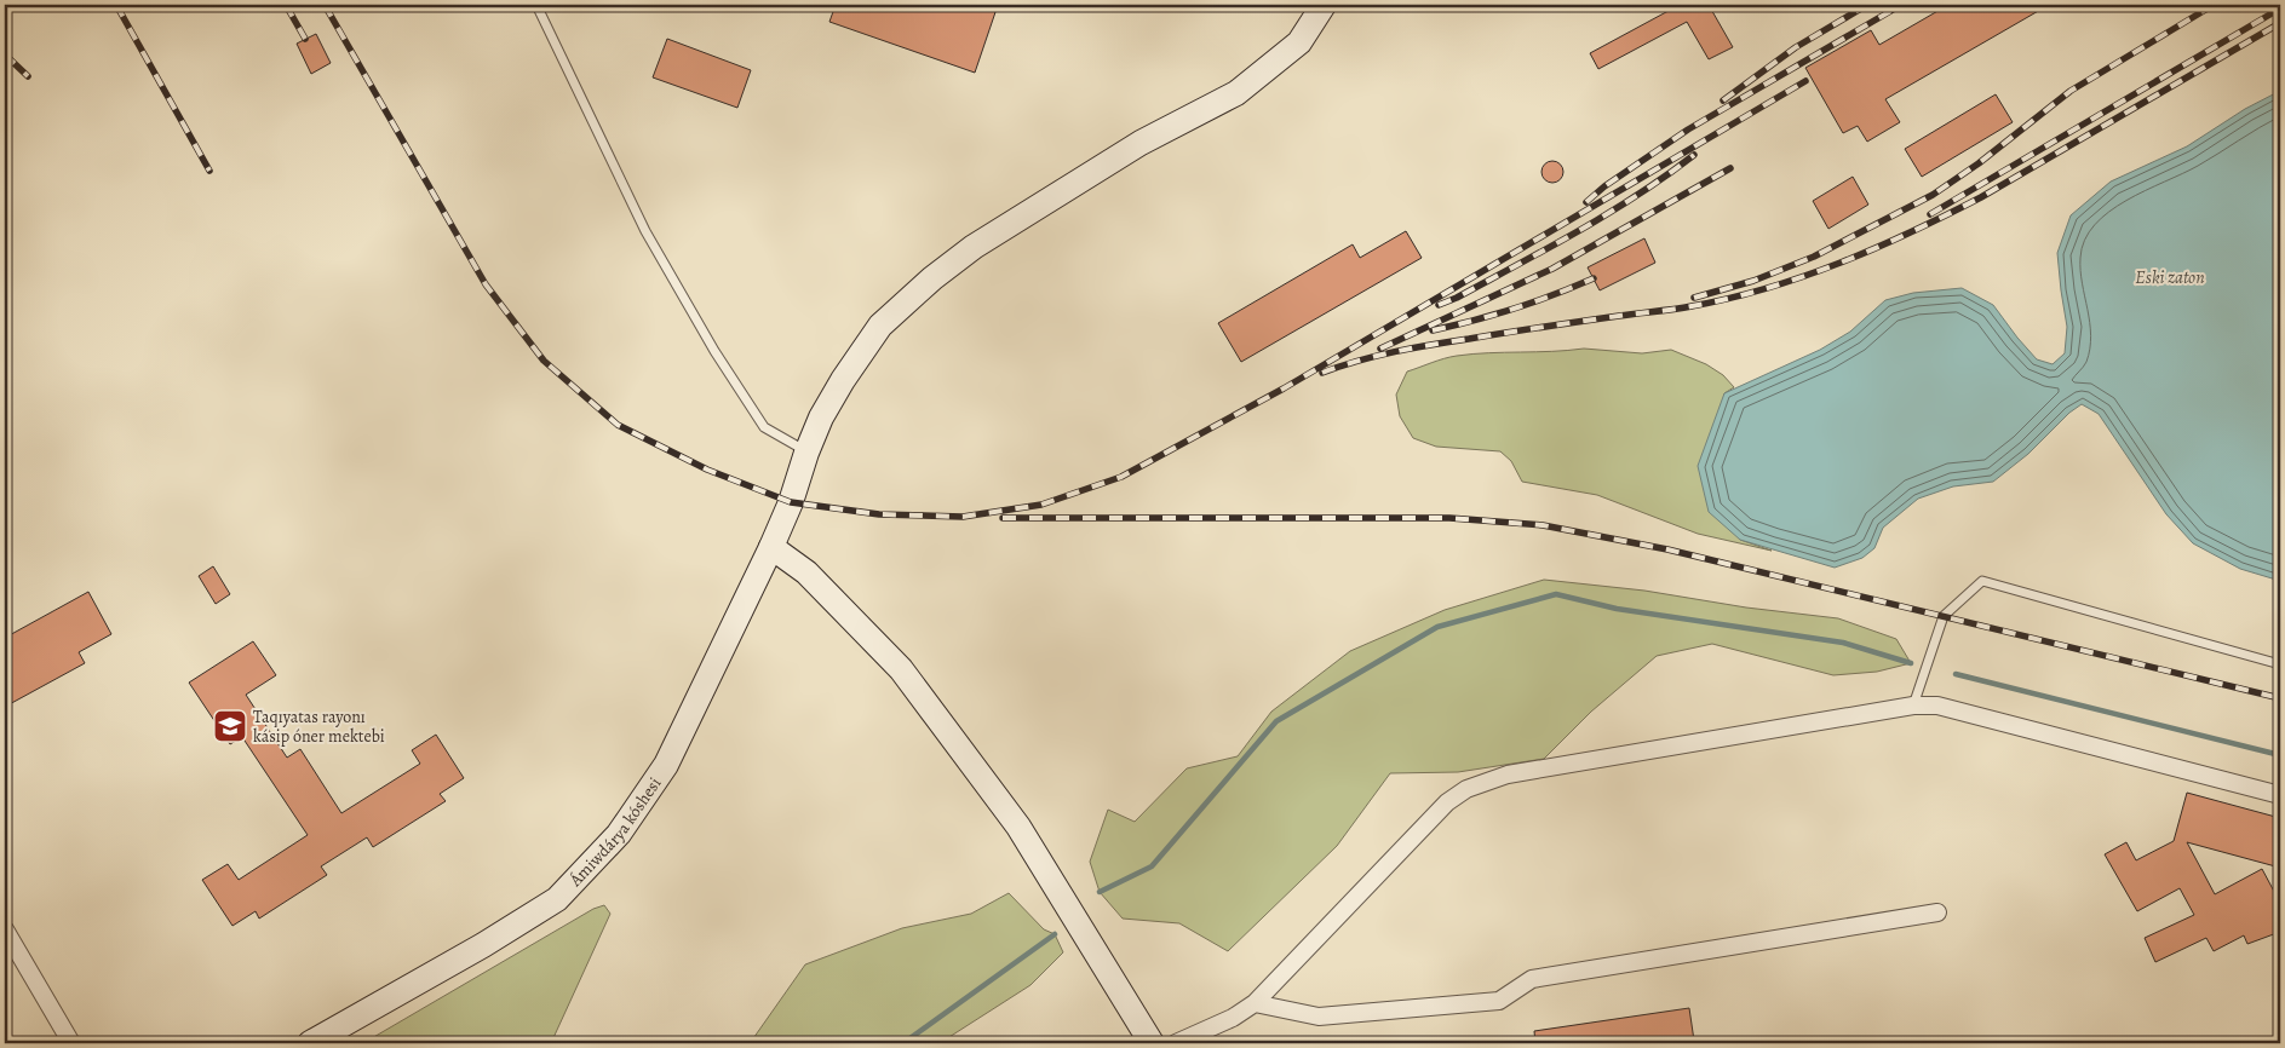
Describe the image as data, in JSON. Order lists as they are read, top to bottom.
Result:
{
  "streets": {
    "street": ["Ámiwdárya kóshesi"]
  },
  "water": ["Eski zaton"],
  "places": {
    "school or university": ["Taqıyatas rayonı kásip óner mektebi"]
  }
}
